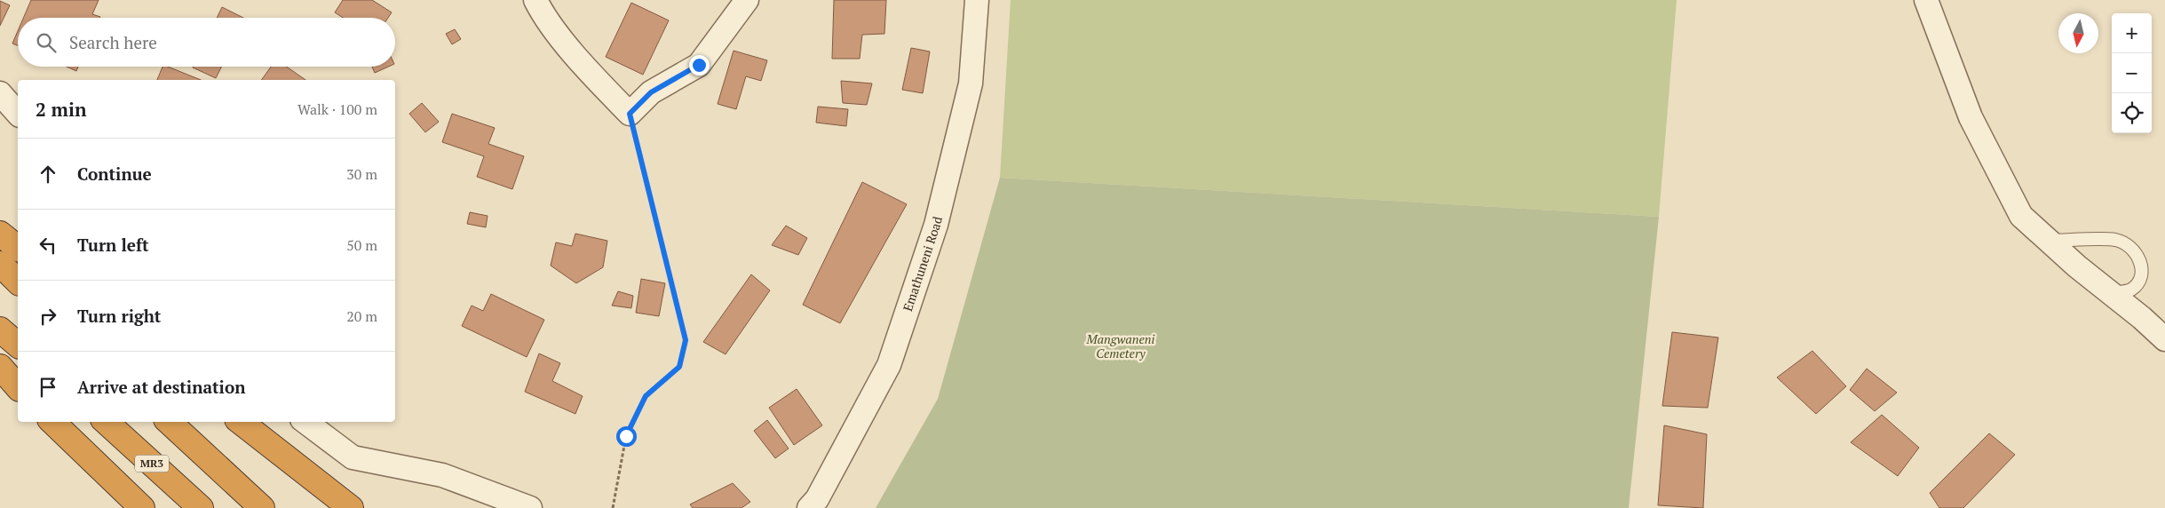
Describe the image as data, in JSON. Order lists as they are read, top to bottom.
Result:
{
  "streets": {
    "highway": ["MR3"],
    "street": ["Emathuneni Road"]
  },
  "parks": ["Mangwaneni Cemetery"],
  "north": "bottom",
  "page": {
    "map_buttons": ["+", "−"],
    "search": "Search here",
    "heading": ["2 min", "Walk · 100 m"],
    "list": [
      ["Continue", "30 m"],
      ["Turn left", "50 m"],
      ["Turn right", "20 m"],
      "Arrive at destination"
    ]
  }
}
